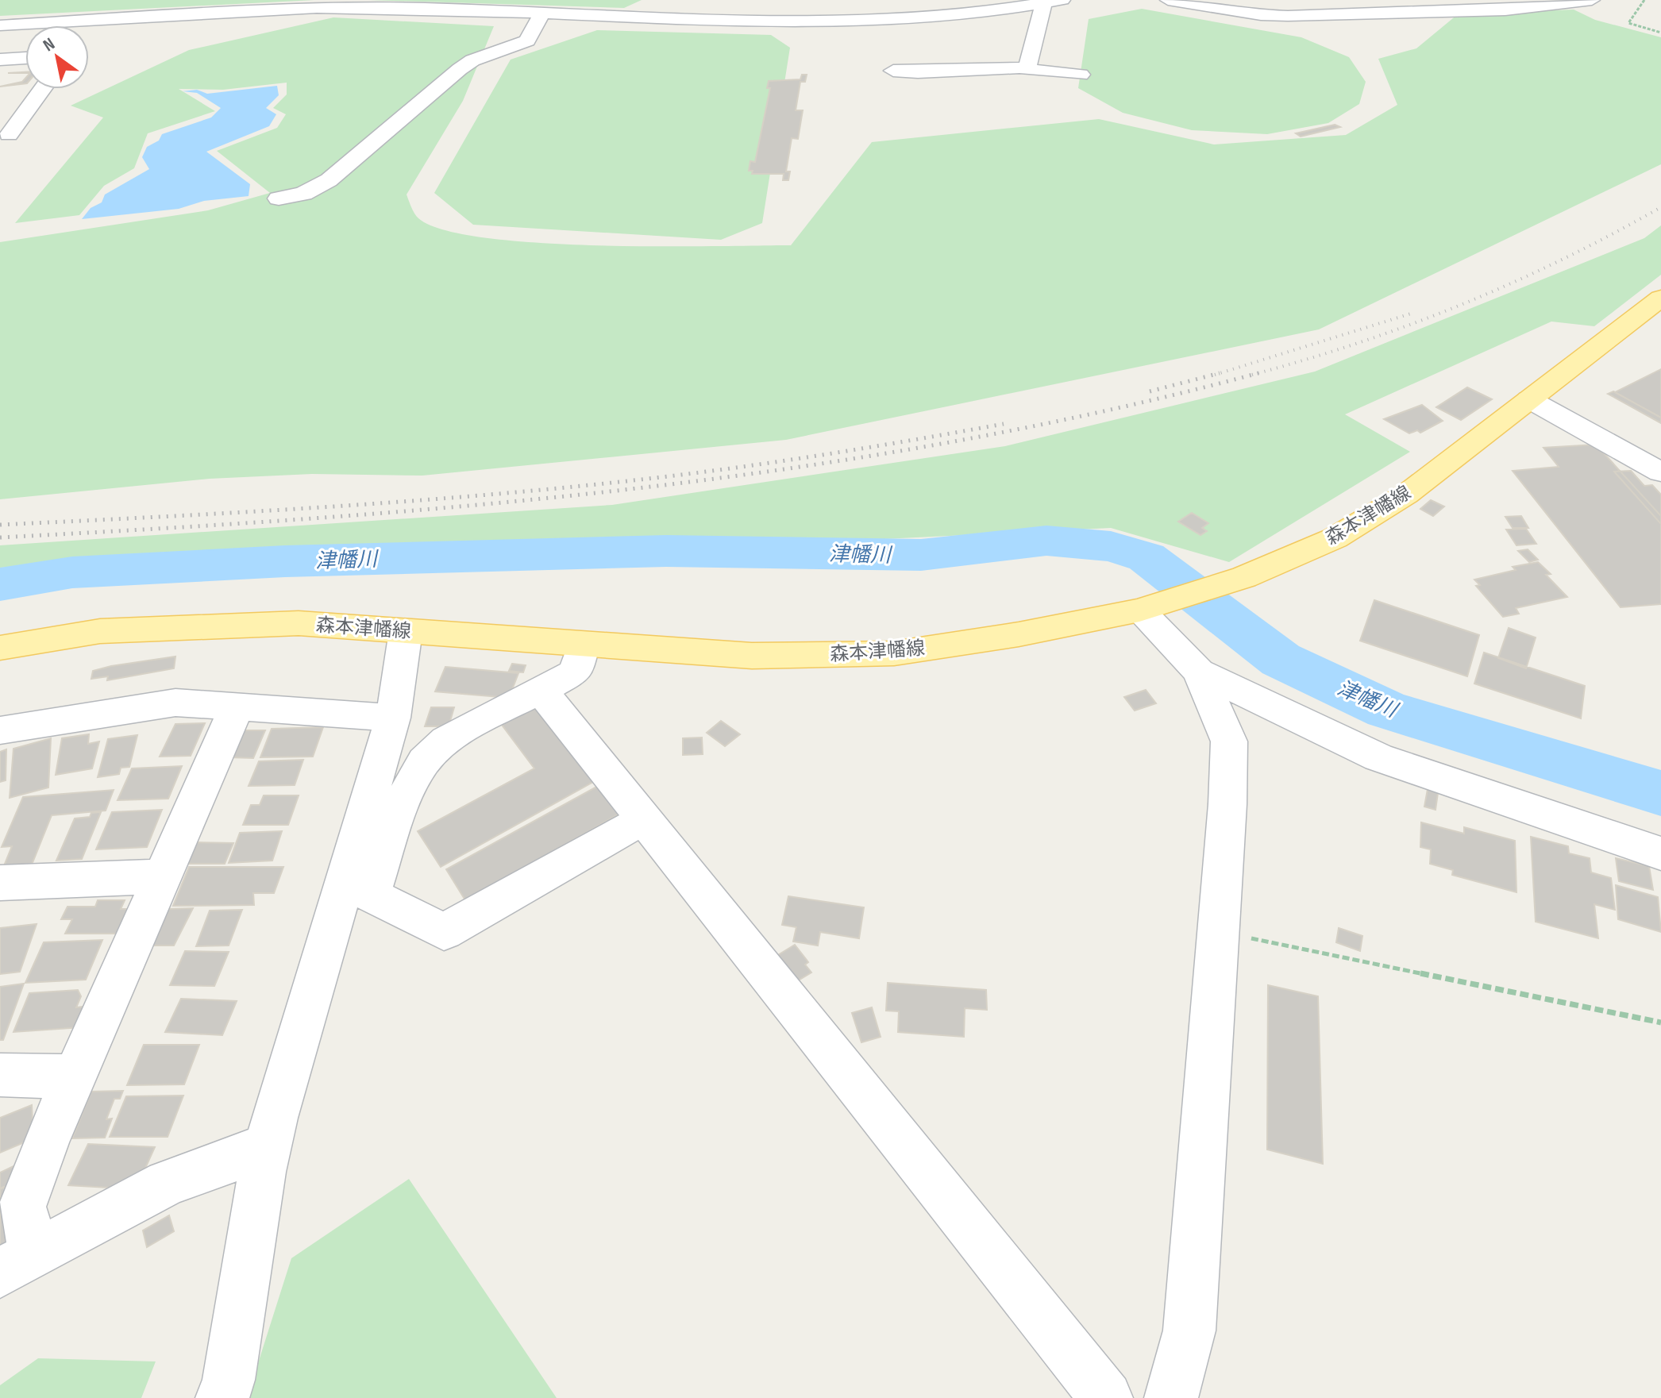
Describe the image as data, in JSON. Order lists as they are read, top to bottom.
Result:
{
  "streets": {
    "main road": ["森本津幡線"]
  },
  "water": ["津幡川"],
  "north": "top left"
}
